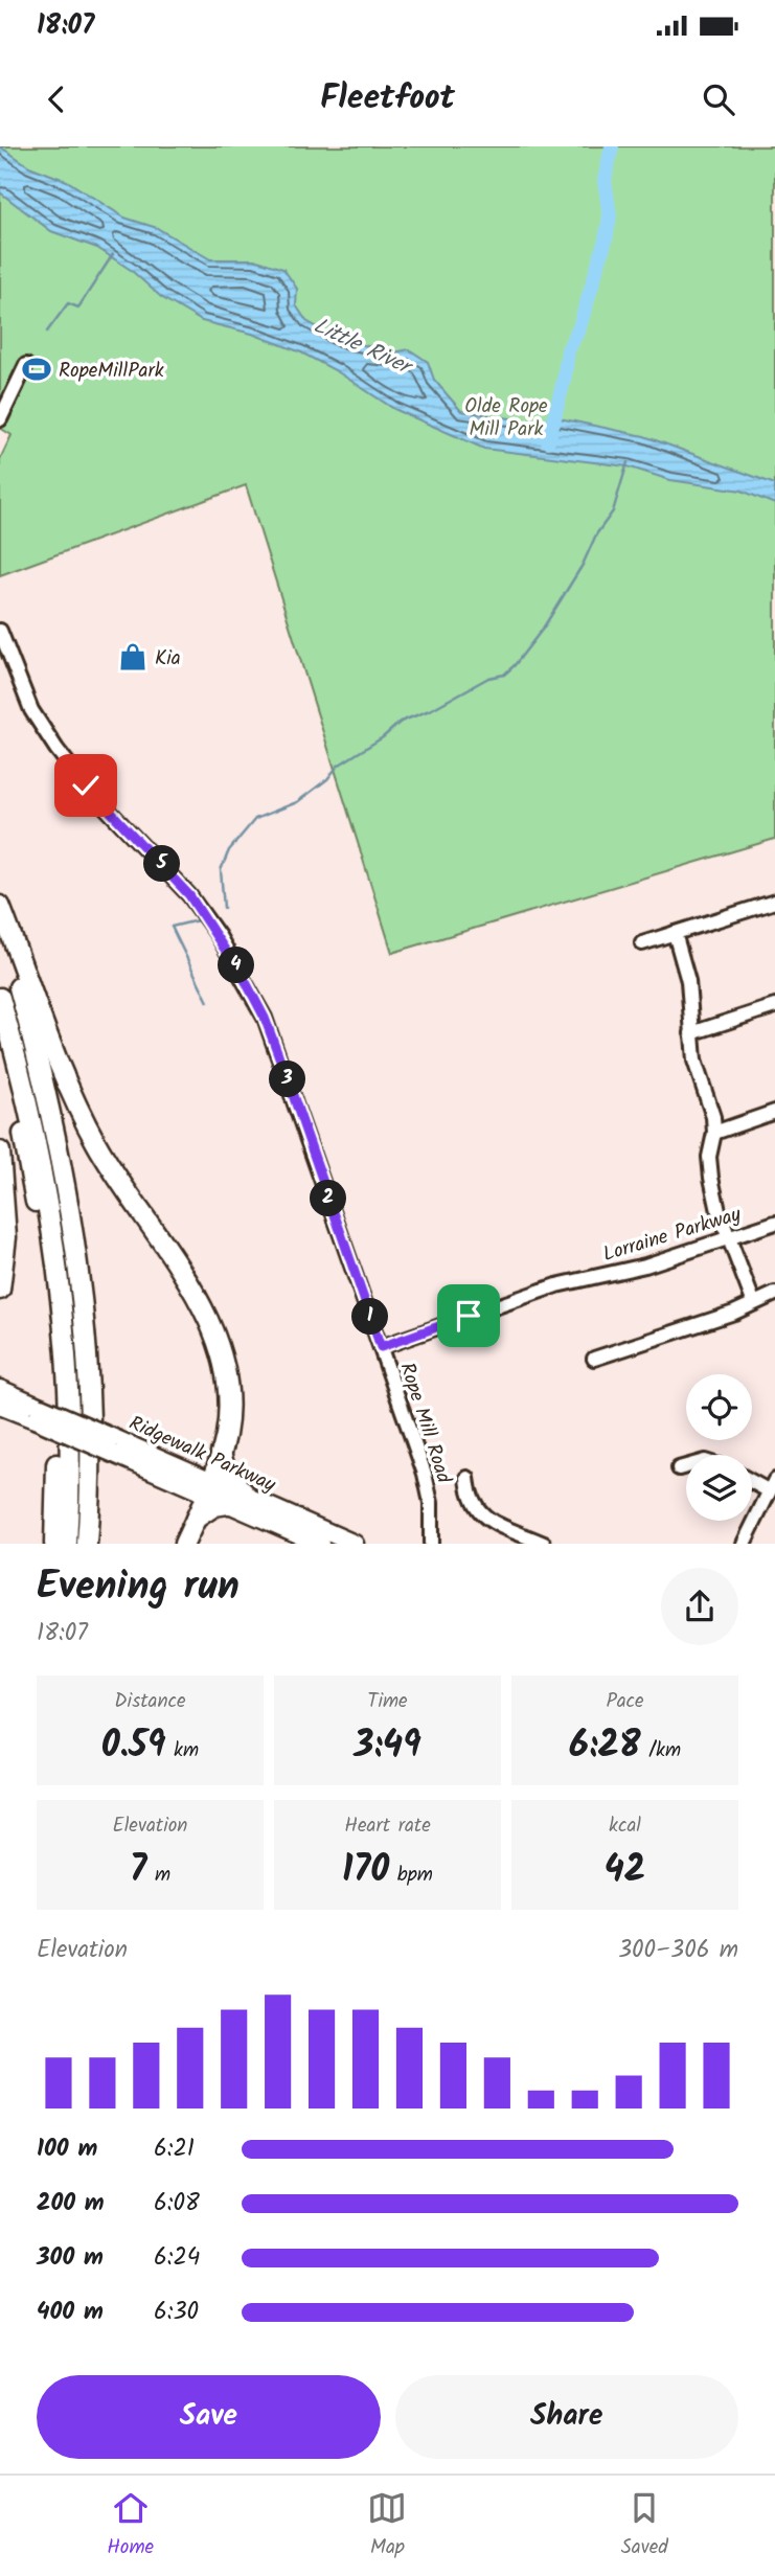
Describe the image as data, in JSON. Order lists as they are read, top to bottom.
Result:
{
  "streets": {
    "main road": ["Ridgewalk Parkway"],
    "street": ["Lorraine Parkway", "Rope Mill Road"]
  },
  "crossings": [
    ["Lorraine Parkway", "Rope Mill Road"]
  ],
  "water": ["Little River"],
  "parks": ["Olde Rope Mill Park"],
  "places": {
    "sports": ["RopeMillPark"],
    "shop": ["Kia"]
  },
  "page": {
    "status": "18:07",
    "header": "Fleetfoot",
    "pins": [
      "5",
      "4",
      "3",
      "2",
      "1"
    ],
    "heading": ["Evening run", "18:07"],
    "stats": [
      ["Distance", "0.59 km"],
      ["Time", "3:49"],
      ["Pace", "6:28 /km"],
      ["Elevation", "7 m"],
      ["Heart rate", "170 bpm"],
      ["kcal", "42"]
    ],
    "chart": ["Elevation", "300–306 m"],
    "list": [
      {
        "name": "100 m",
        "note": "6:21"
      },
      {
        "name": "200 m",
        "note": "6:08"
      },
      {
        "name": "300 m",
        "note": "6:24"
      },
      {
        "name": "400 m",
        "note": "6:30"
      }
    ],
    "buttons": ["Save", "Share"],
    "tabs": ["Home", "Map", "Saved"]
  }
}
